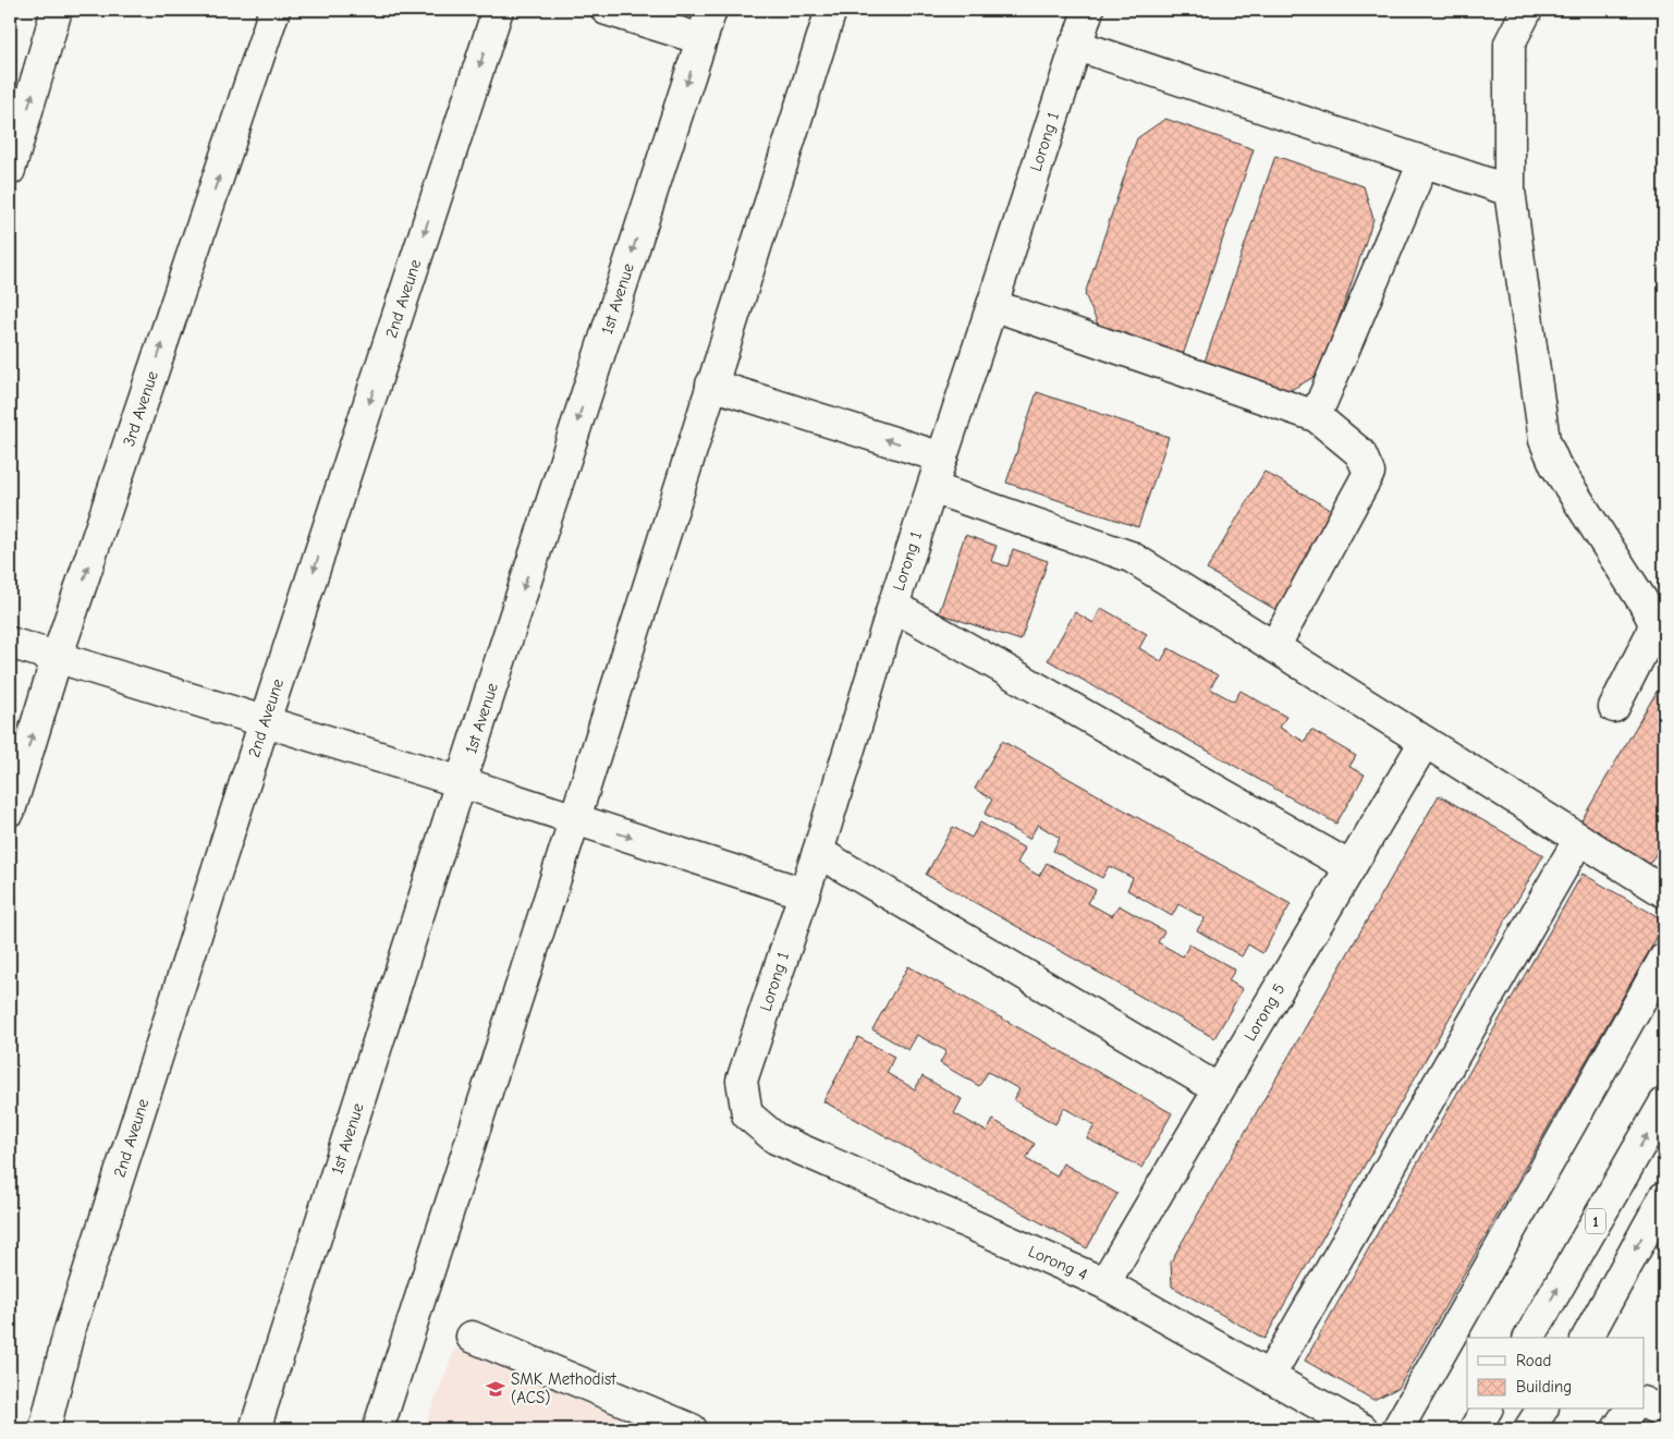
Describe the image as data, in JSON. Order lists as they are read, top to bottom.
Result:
{
  "streets": {
    "main road": [
      "Lorong 1",
      "2nd Aveune",
      "1st Avenue",
      "3rd Avenue",
      "Lorong 5",
      "1",
      "Lorong 4"
    ]
  },
  "crossings": [
    ["Lorong 1", "Lorong 4"],
    ["Lorong 5", "Lorong 4"]
  ],
  "one_way": ["2nd Aveune", "3rd Avenue"],
  "places": {
    "school or university": ["SMK Methodist (ACS)"]
  },
  "legend": ["Road", "Building"]
}
